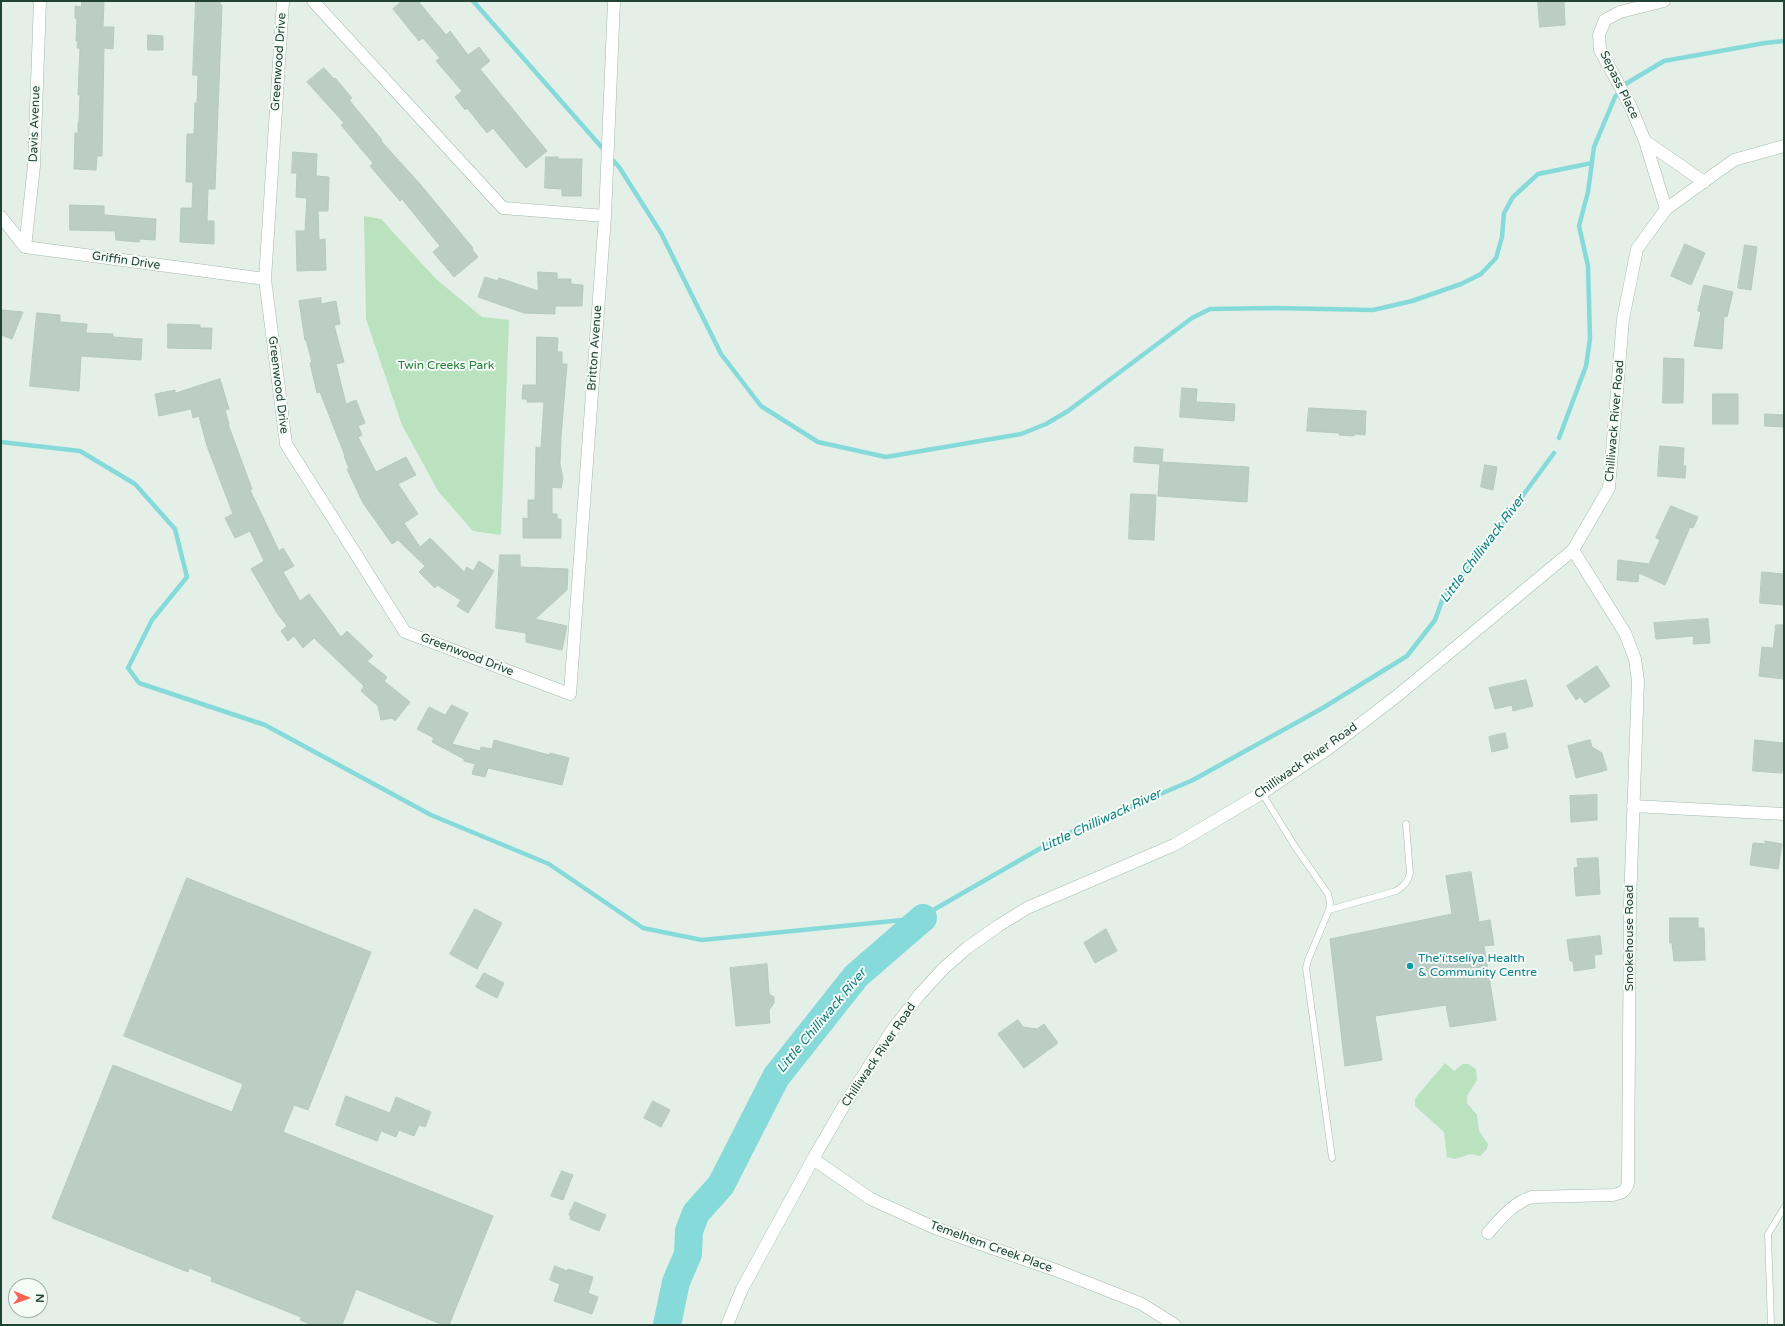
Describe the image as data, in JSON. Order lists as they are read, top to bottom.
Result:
{
  "streets": {
    "street": [
      "Greenwood Drive",
      "Sepass Place",
      "Davis Avenue",
      "Griffin Drive",
      "Britton Avenue",
      "Chilliwack River Road",
      "Smokehouse Road",
      "Temelhem Creek Place"
    ]
  },
  "crossings": [
    ["Greenwood Drive", "Griffin Drive"],
    ["Greenwood Drive", "Britton Avenue"],
    ["Sepass Place", "Chilliwack River Road"],
    ["Davis Avenue", "Griffin Drive"],
    ["Chilliwack River Road", "Smokehouse Road"],
    ["Chilliwack River Road", "Temelhem Creek Place"]
  ],
  "water": ["Little Chilliwack River"],
  "parks": ["Twin Creeks Park"],
  "places": ["The'í:tselíya Health & Community Centre"],
  "north": "right"
}
